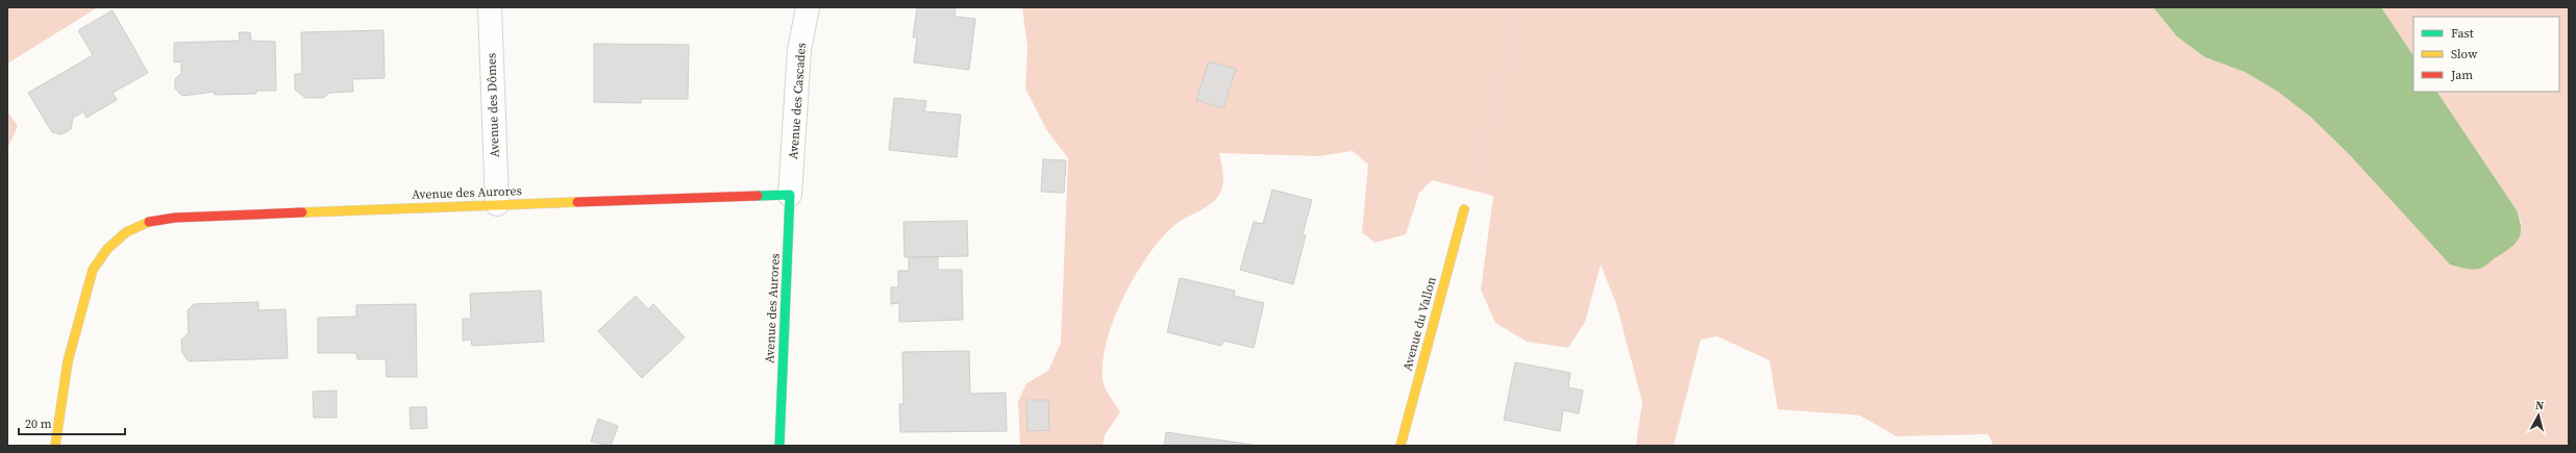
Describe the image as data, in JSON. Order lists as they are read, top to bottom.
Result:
{
  "streets": {
    "street": [
      "Avenue des Cascades",
      "Avenue des Dômes",
      "Avenue des Aurores",
      "Avenue du Vallon"
    ]
  },
  "crossings": [
    ["Avenue des Cascades", "Avenue des Aurores"],
    ["Avenue des Dômes", "Avenue des Aurores"]
  ],
  "legend": ["Fast", "Slow", "Jam"],
  "scale_bar": "20 m",
  "north": "top"
}
